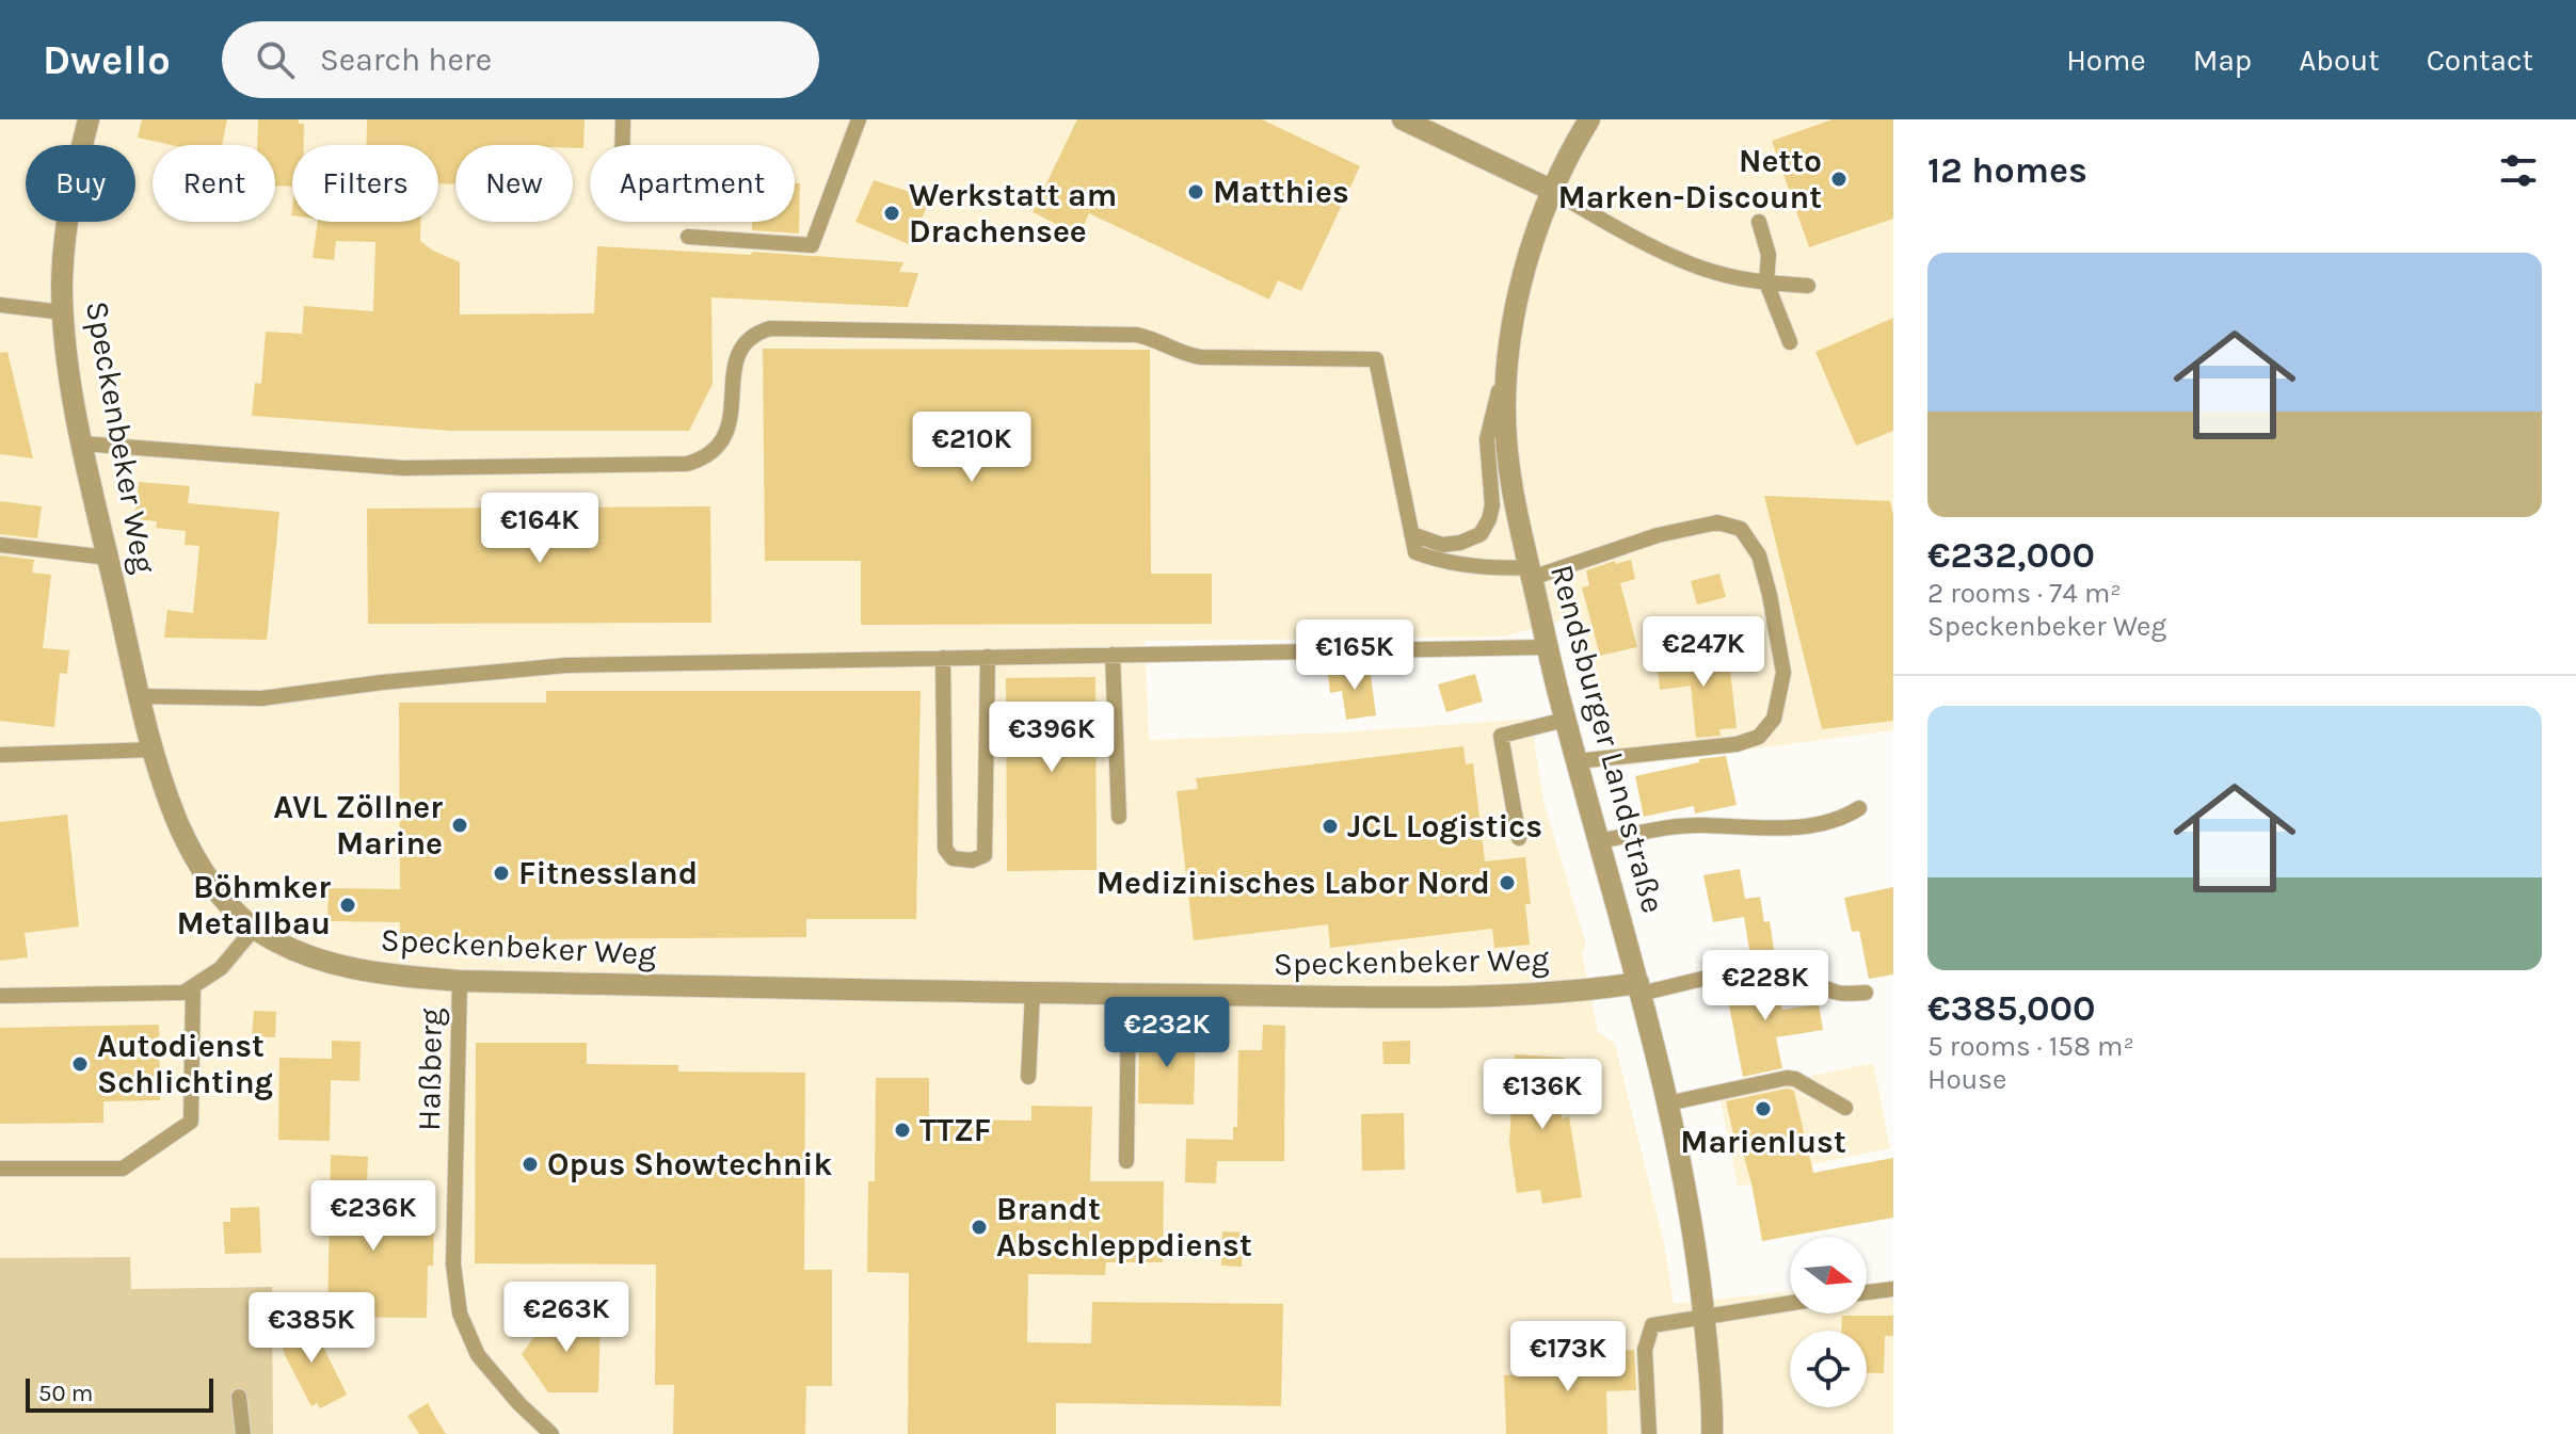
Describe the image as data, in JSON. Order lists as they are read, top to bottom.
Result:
{
  "streets": {
    "street": ["Speckenbeker Weg", "Rendsburger Landstraße"],
    "lane": ["Haßberg"]
  },
  "crossings": [
    ["Speckenbeker Weg", "Rendsburger Landstraße"],
    ["Speckenbeker Weg", "Haßberg"]
  ],
  "places": [
    "Netto Marken-Discount",
    "Matthies",
    "Werkstatt am Drachensee",
    "AVL Zöllner Marine",
    "JCL Logistics",
    "Fitnessland",
    "Medizinisches Labor Nord",
    "Böhmker Metallbau",
    "Autodienst Schlichting",
    "Marienlust",
    "TTZF",
    "Opus Showtechnik",
    "Brandt Abschleppdienst"
  ],
  "scale_bar": "50 m",
  "north": "right",
  "page": {
    "header": "Dwello",
    "search": "Search here",
    "nav": [
      "Home",
      "Map",
      "About",
      "Contact"
    ],
    "heading": "12 homes",
    "chip": [
      "Buy",
      "Rent",
      "Filters",
      "New",
      "Apartment"
    ],
    "list": [
      {
        "name": "€232,000",
        "note": "2 rooms · 74 m² · Speckenbeker Weg"
      },
      {
        "name": "€385,000",
        "note": "5 rooms · 158 m² · House"
      }
    ],
    "price": [
      "€210K",
      "€164K",
      "€247K",
      "€165K",
      "€396K",
      "€228K",
      "€232K",
      "€136K",
      "€236K",
      "€263K",
      "€385K",
      "€173K"
    ],
    "scale": "50 m"
  }
}
